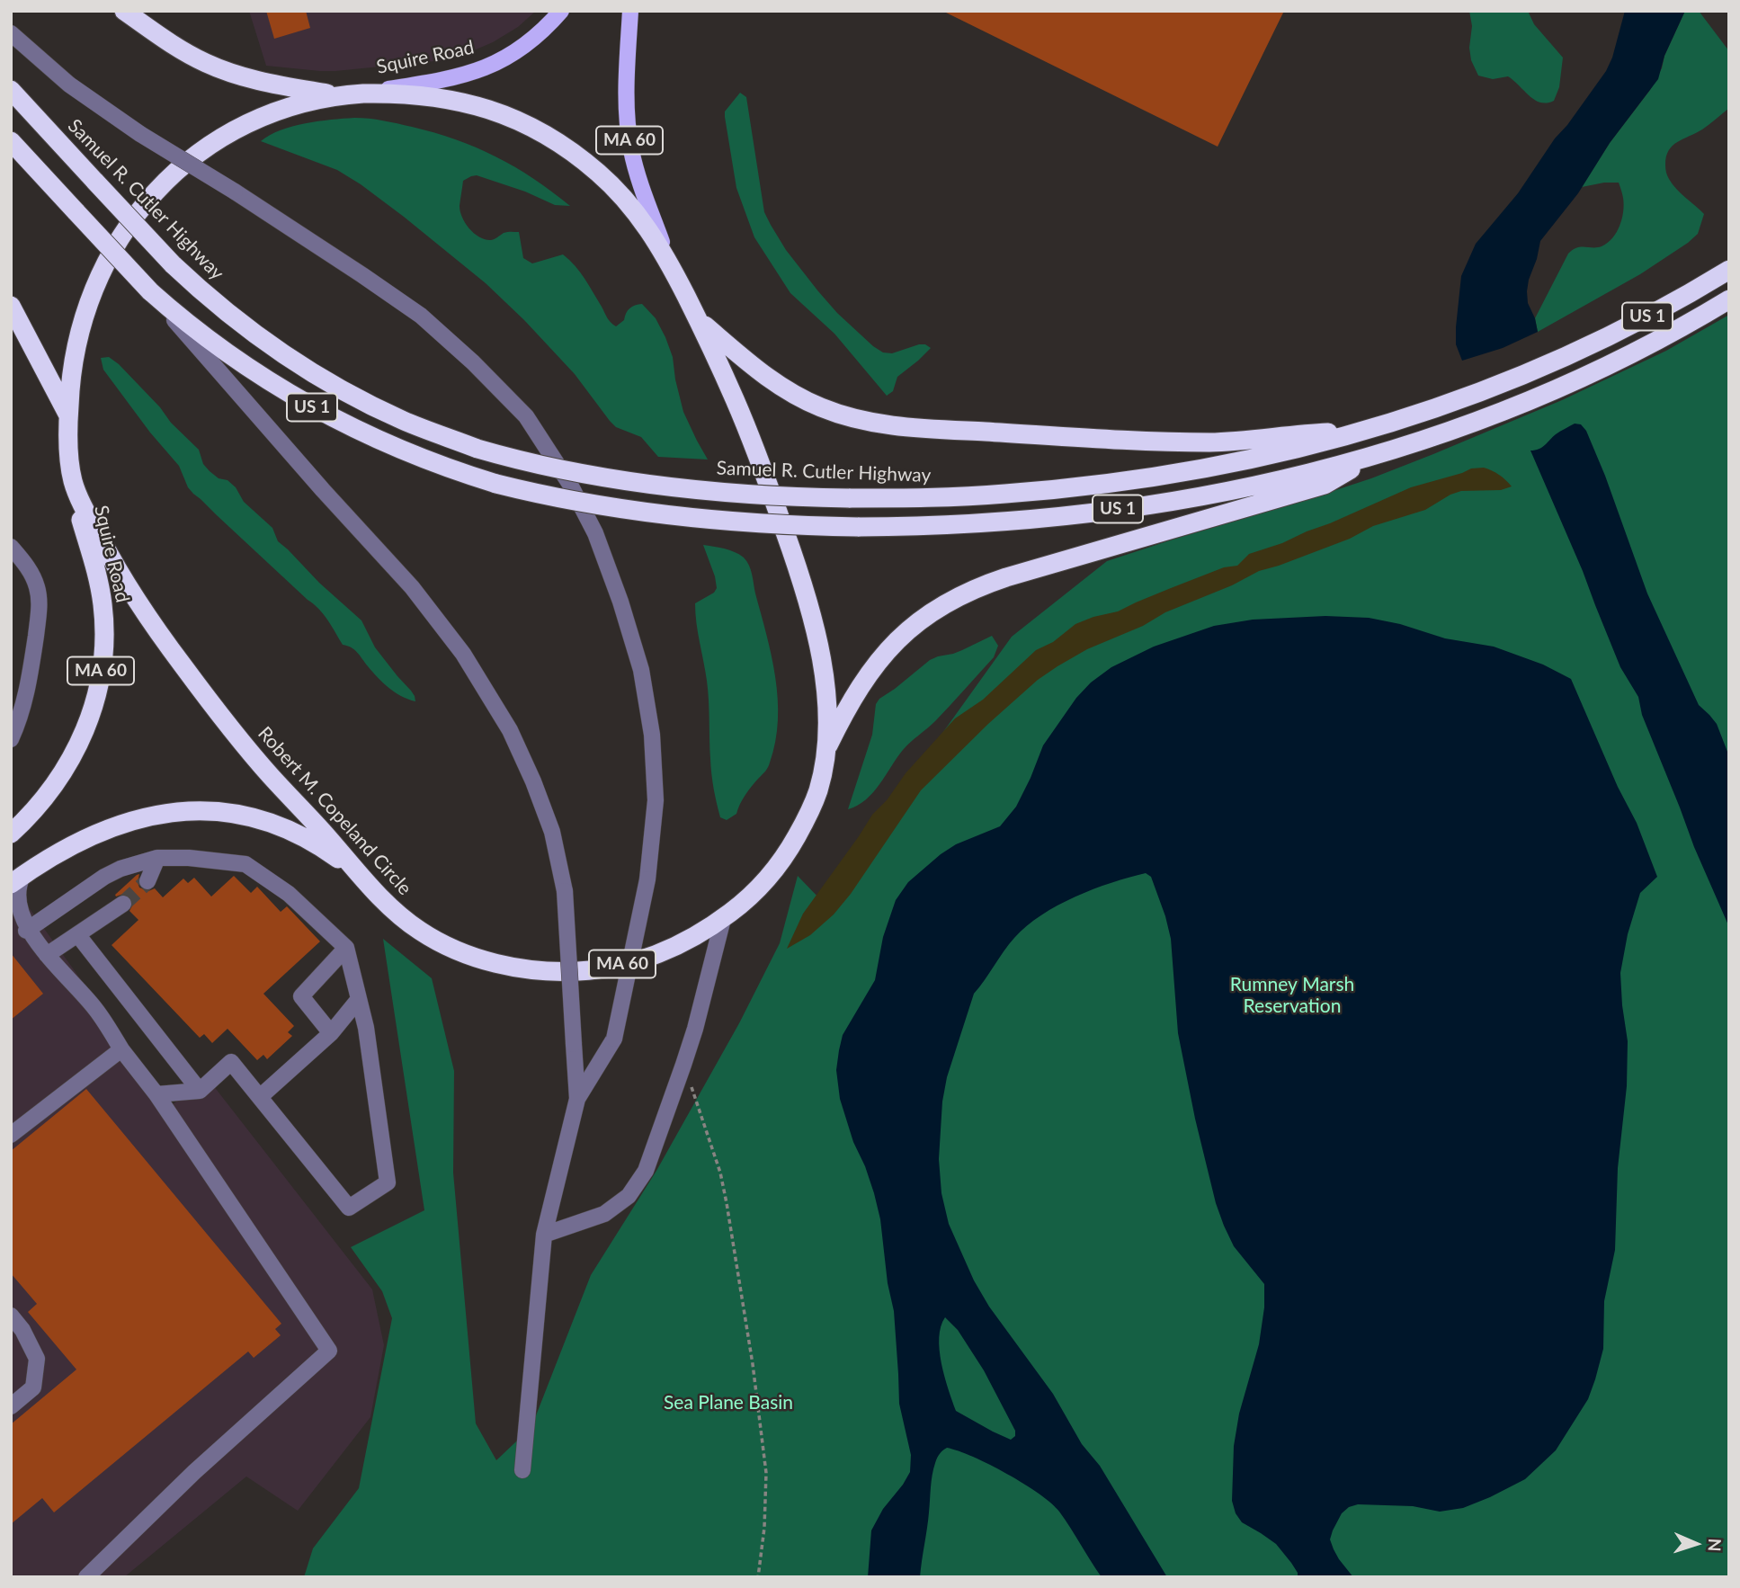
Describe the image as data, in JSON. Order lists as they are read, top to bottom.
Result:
{
  "streets": {
    "highway": [
      "Squire Road",
      "MA 60",
      "Samuel R. Cutler Highway",
      "US 1",
      "Robert M. Copeland Circle"
    ]
  },
  "crossings": [
    ["Squire Road", "Robert M. Copeland Circle"],
    ["MA 60", "Robert M. Copeland Circle"]
  ],
  "parks": ["Rumney Marsh Reservation", "Sea Plane Basin"],
  "north": "right"
}
